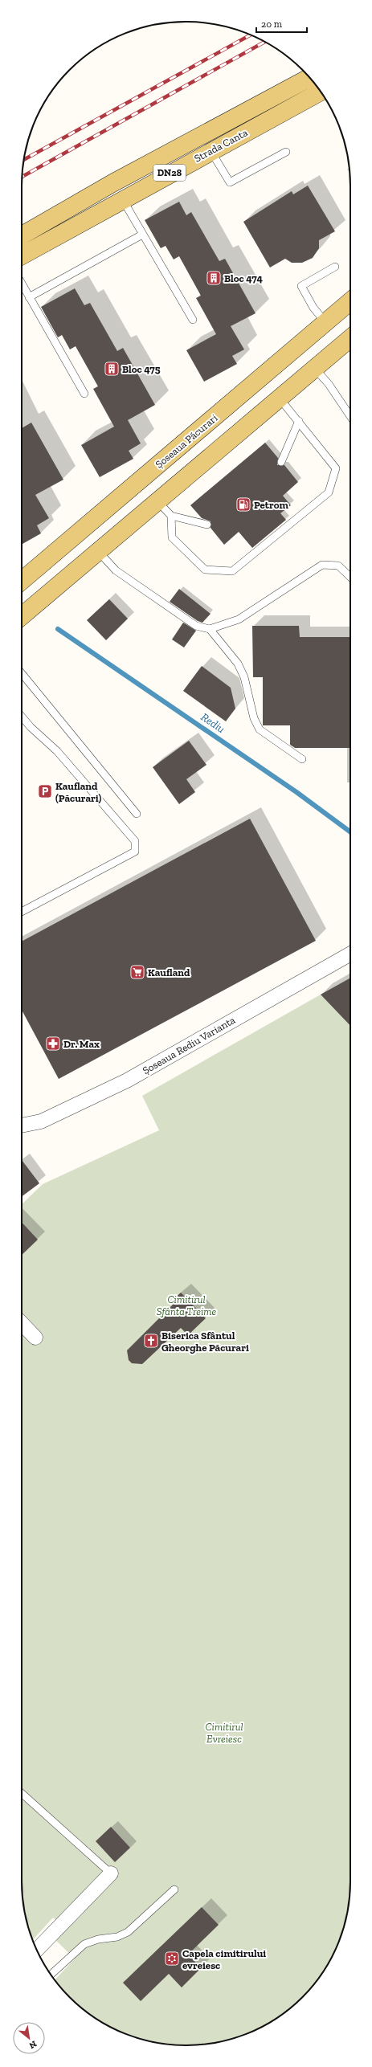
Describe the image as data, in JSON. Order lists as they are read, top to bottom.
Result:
{
  "streets": {
    "main road": ["Strada Canta", "DN28", "Șoseaua Păcurari"],
    "street": ["Șoseaua Rediu Varianta"]
  },
  "water": ["Rediu"],
  "parks": ["Cimitirul Sfânta Treime", "Cimitirul Evreiesc"],
  "places": {
    "building": ["Bloc 474", "Bloc 475"],
    "fuel station": ["Petrom"],
    "parking": ["Kaufland (Păcurari)"],
    "supermarket": ["Kaufland"],
    "pharmacy": ["Dr. Max"],
    "church": ["Biserica Sfântul Gheorghe Păcurari"],
    "synagogue": ["Capela cimitirului evreiesc"]
  },
  "scale_bar": "20 m",
  "north": "bottom right"
}
